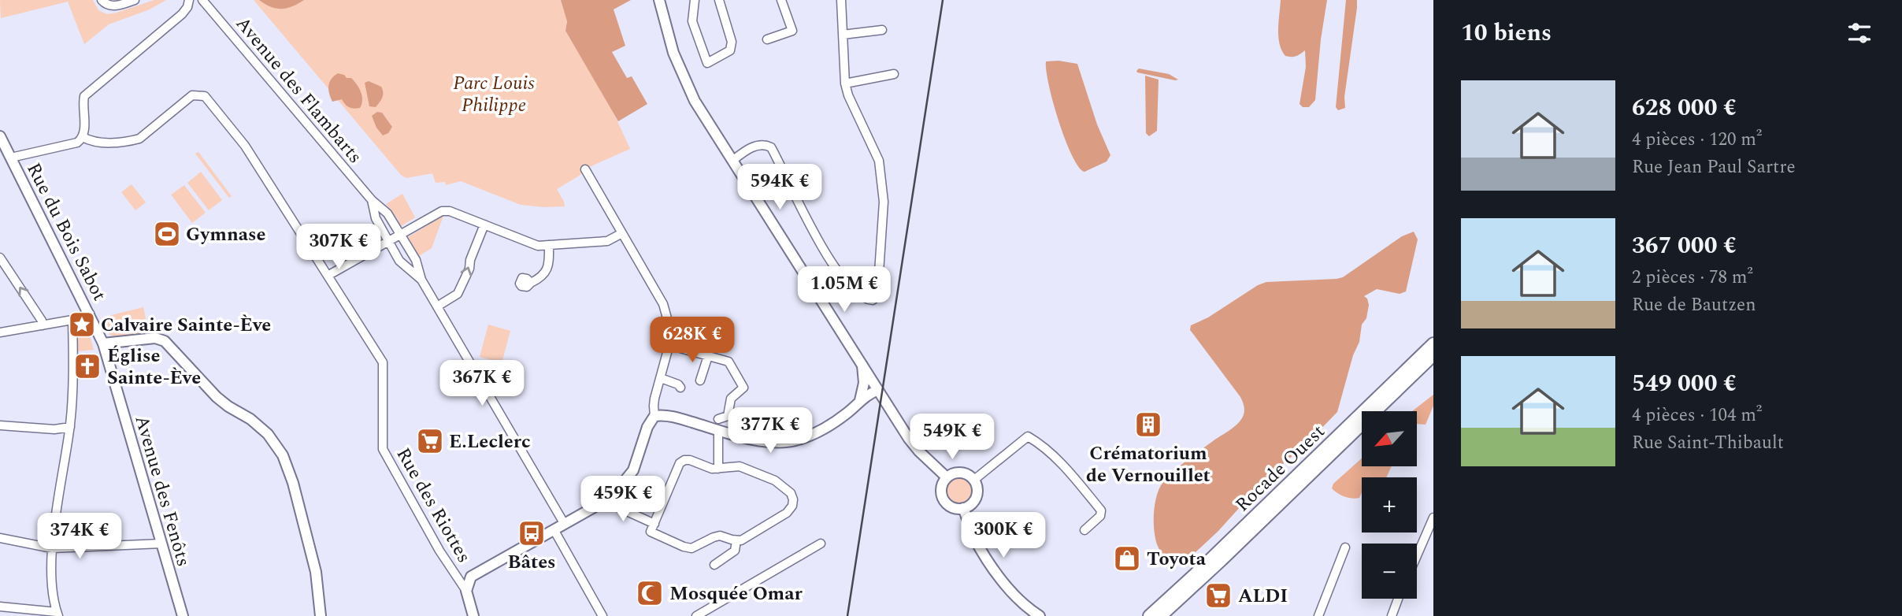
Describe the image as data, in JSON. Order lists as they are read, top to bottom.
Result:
{
  "streets": {
    "main road": ["Rue du Bois Sabot", "Rocade Ouest", "Avenue des Fenôts"],
    "street": ["Avenue des Flambarts", "Rue des Riottes"]
  },
  "crossings": [
    ["Rue du Bois Sabot", "Avenue des Fenôts"]
  ],
  "parks": ["Parc Louis Philippe"],
  "places": {
    "sports": ["Gymnase"],
    "place": ["Calvaire Sainte-Ève"],
    "church": ["Église Sainte-Ève"],
    "building": ["Crématorium de Vernouillet"],
    "supermarket": ["E.Leclerc", "ALDI"],
    "bus stop": ["Bâtes"],
    "shop": ["Toyota"],
    "mosque": ["Mosquée Omar"]
  },
  "north": "bottom left",
  "page": {
    "heading": "10 biens",
    "list": [
      {
        "name": "628 000 €",
        "note": "4 pièces · 120 m² · Rue Jean Paul Sartre"
      },
      {
        "name": "367 000 €",
        "note": "2 pièces · 78 m² · Rue de Bautzen"
      },
      {
        "name": "549 000 €",
        "note": "4 pièces · 104 m² · Rue Saint-Thibault"
      }
    ],
    "price": [
      "594K €",
      "307K €",
      "1.05M €",
      "628K €",
      "367K €",
      "377K €",
      "549K €",
      "459K €",
      "300K €",
      "374K €"
    ],
    "map_buttons": ["+", "−"]
  }
}
